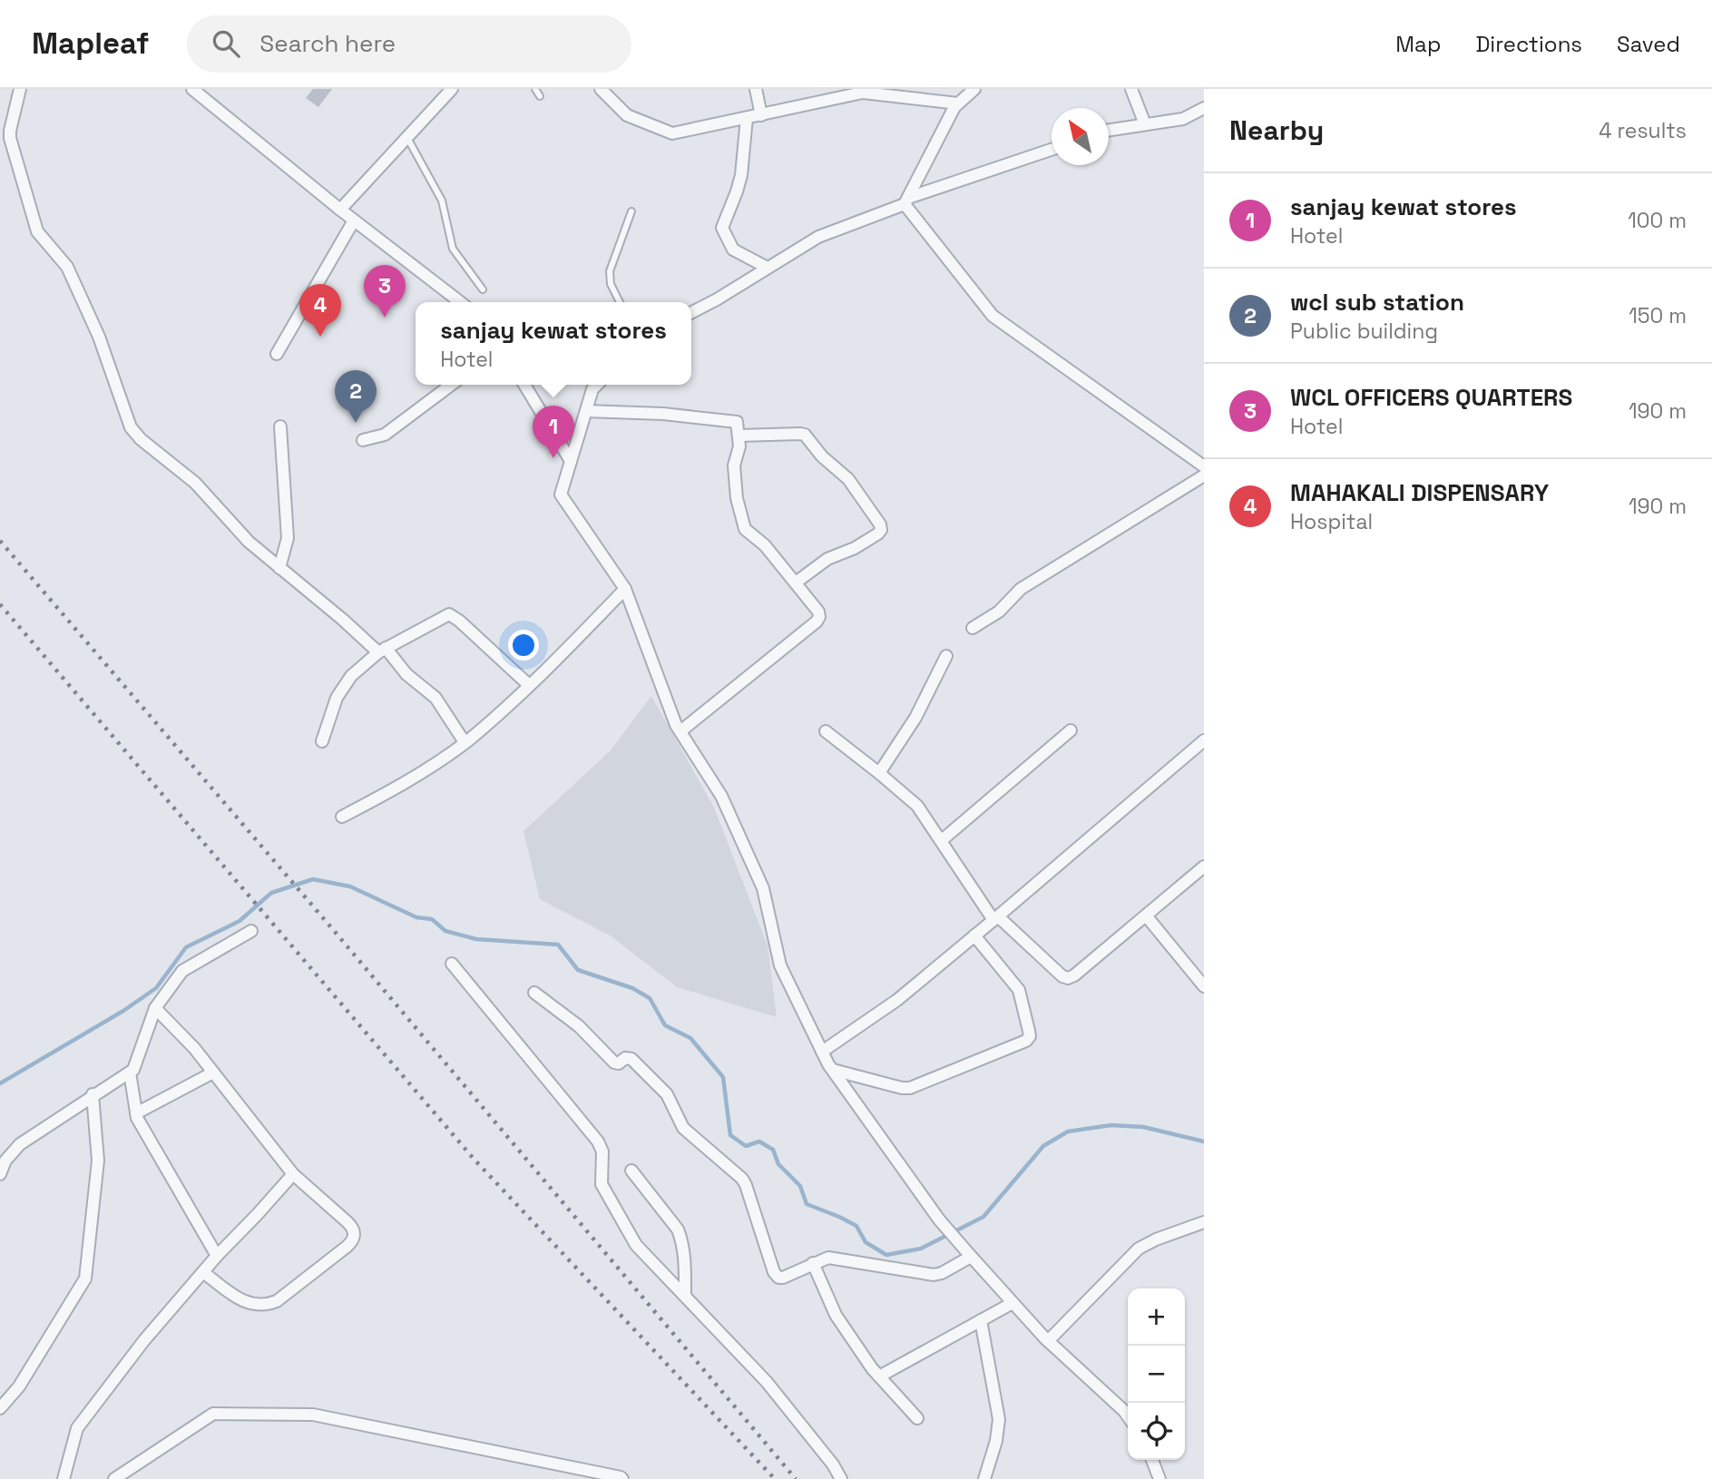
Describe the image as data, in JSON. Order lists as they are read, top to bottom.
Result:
{
  "north": "top left",
  "page": {
    "header": "Mapleaf",
    "search": "Search here",
    "nav": ["Map", "Directions", "Saved"],
    "heading": ["Nearby", "4 results"],
    "list": [
      {
        "mark": "1",
        "name": "sanjay kewat stores",
        "note": "Hotel",
        "value": "100 m"
      },
      {
        "mark": "2",
        "name": "wcl sub station",
        "note": "Public building",
        "value": "150 m"
      },
      {
        "mark": "3",
        "name": "WCL OFFICERS QUARTERS",
        "note": "Hotel",
        "value": "190 m"
      },
      {
        "mark": "4",
        "name": "MAHAKALI DISPENSARY",
        "note": "Hospital",
        "value": "190 m"
      }
    ],
    "pins": [
      "3",
      "4",
      "2",
      "1"
    ],
    "popup": ["sanjay kewat stores", "Hotel"],
    "map_buttons": ["+", "−"]
  }
}
